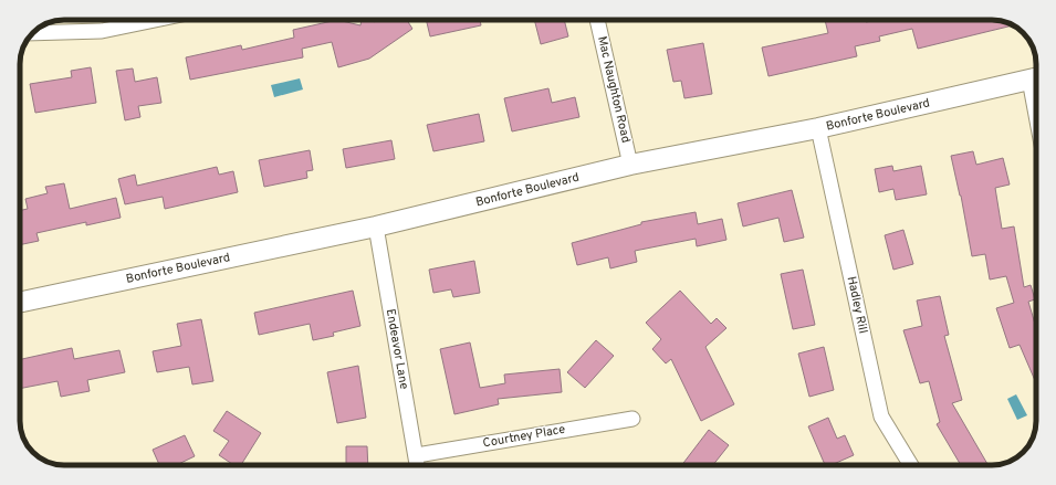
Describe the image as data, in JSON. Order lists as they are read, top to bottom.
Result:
{
  "streets": {
    "main road": ["Bonforte Boulevard"],
    "street": [
      "Mac Naughton Road",
      "Hadley Rill",
      "Endeavor Lane",
      "Courtney Place"
    ]
  },
  "crossings": [
    ["Mac Naughton Road", "Bonforte Boulevard"],
    ["Bonforte Boulevard", "Hadley Rill"],
    ["Bonforte Boulevard", "Endeavor Lane"],
    ["Endeavor Lane", "Courtney Place"]
  ]
}
